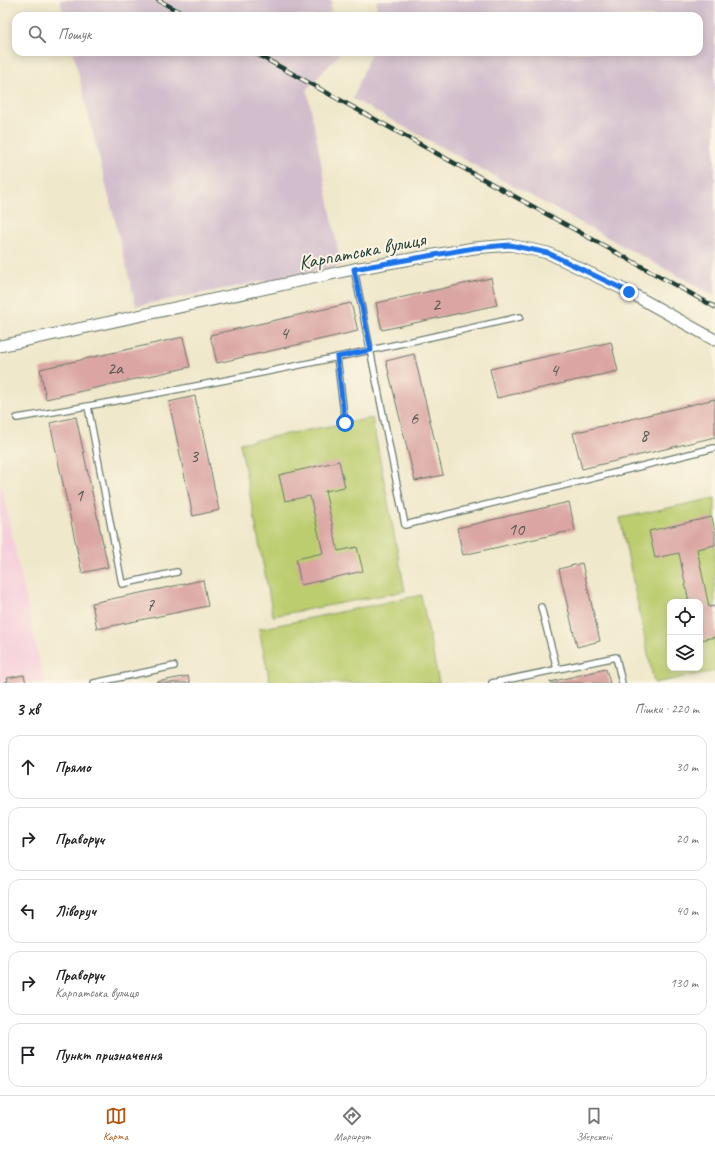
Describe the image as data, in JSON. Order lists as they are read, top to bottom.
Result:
{
  "streets": {
    "street": ["Карпатська вулиця"]
  },
  "house_numbers": [
    "2",
    "4",
    "2а",
    "4",
    "6",
    "8",
    "3",
    "1",
    "10",
    "7"
  ],
  "page": {
    "search": "Пошук",
    "heading": ["3 хв", "Пішки · 220 m"],
    "list": [
      ["Прямо", "30 m"],
      ["Праворуч", "20 m"],
      ["Ліворуч", "40 m"],
      ["Праворуч", "Карпатська вулиця", "130 m"],
      "Пункт призначення"
    ],
    "nav": ["Карта", "Маршрут", "Збережені"]
  }
}
